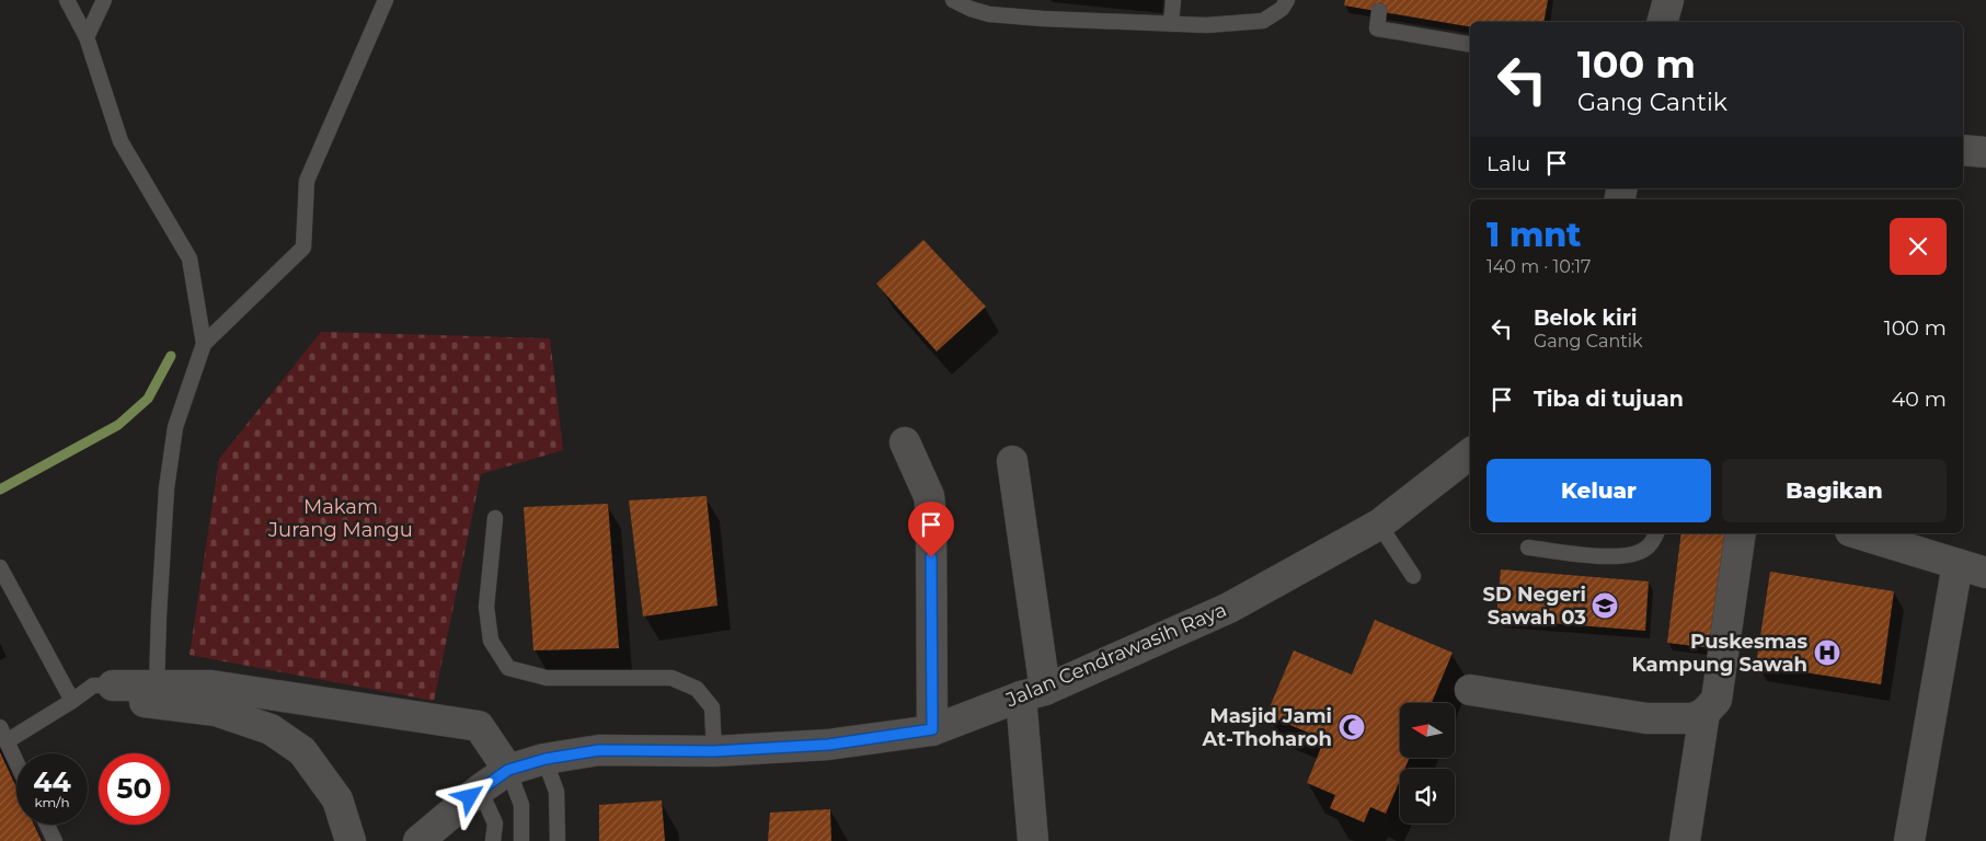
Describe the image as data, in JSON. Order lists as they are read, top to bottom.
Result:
{
  "streets": {
    "street": ["Jalan Cendrawasih Raya"]
  },
  "parks": ["Makam Jurang Mangu"],
  "places": {
    "school or university": ["SD Negeri Sawah 03"],
    "hospital": ["Puskesmas Kampung Sawah"],
    "mosque": ["Masjid Jami At-Thoharoh"]
  },
  "north": "left",
  "page": {
    "turn": ["100 m", "Gang Cantik"],
    "then": "Lalu",
    "heading": ["1 mnt", "140 m · 10:17"],
    "list": [
      {
        "name": "Belok kiri",
        "note": "Gang Cantik",
        "value": "100 m"
      },
      {
        "name": "Tiba di tujuan",
        "value": "40 m"
      }
    ],
    "buttons": ["Keluar", "Bagikan"],
    "speed": "44 km/h",
    "limit": "50"
  }
}
